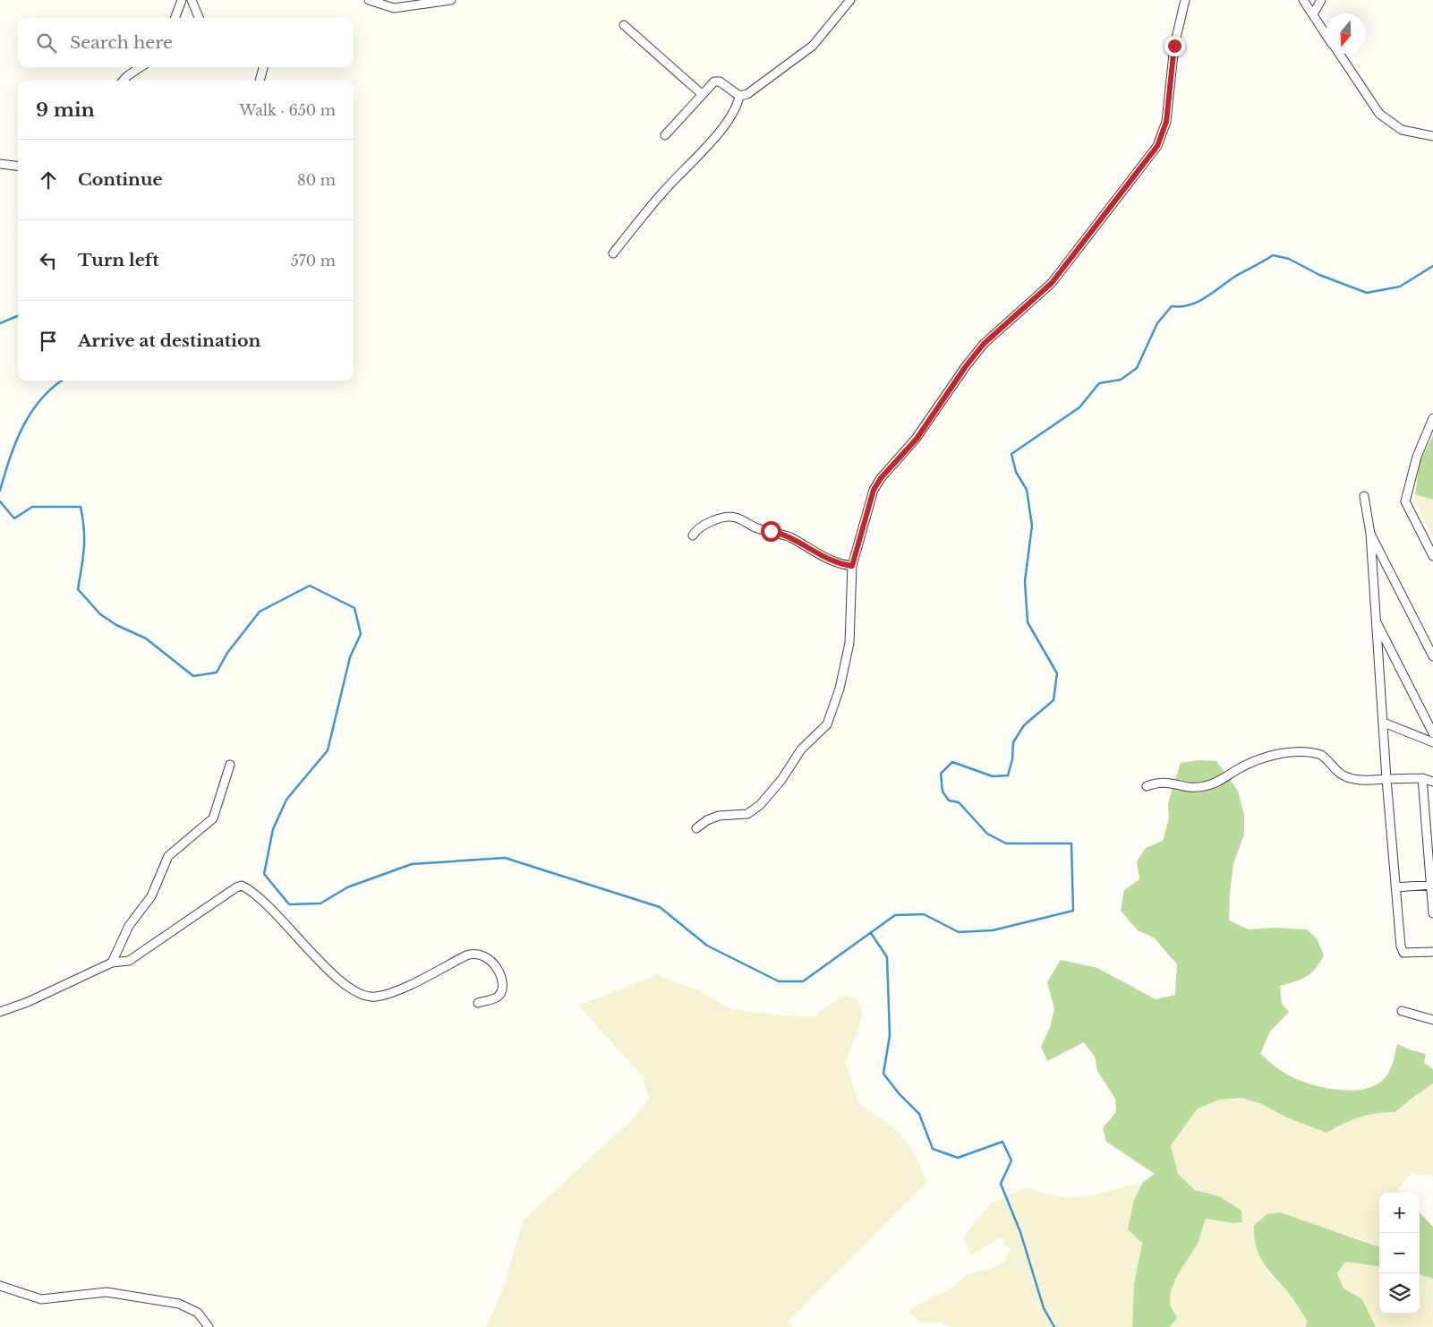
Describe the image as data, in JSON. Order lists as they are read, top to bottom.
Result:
{
  "north": "bottom",
  "page": {
    "search": "Search here",
    "heading": ["9 min", "Walk · 650 m"],
    "list": [
      ["Continue", "80 m"],
      ["Turn left", "570 m"],
      "Arrive at destination"
    ],
    "map_buttons": ["+", "−"]
  }
}
